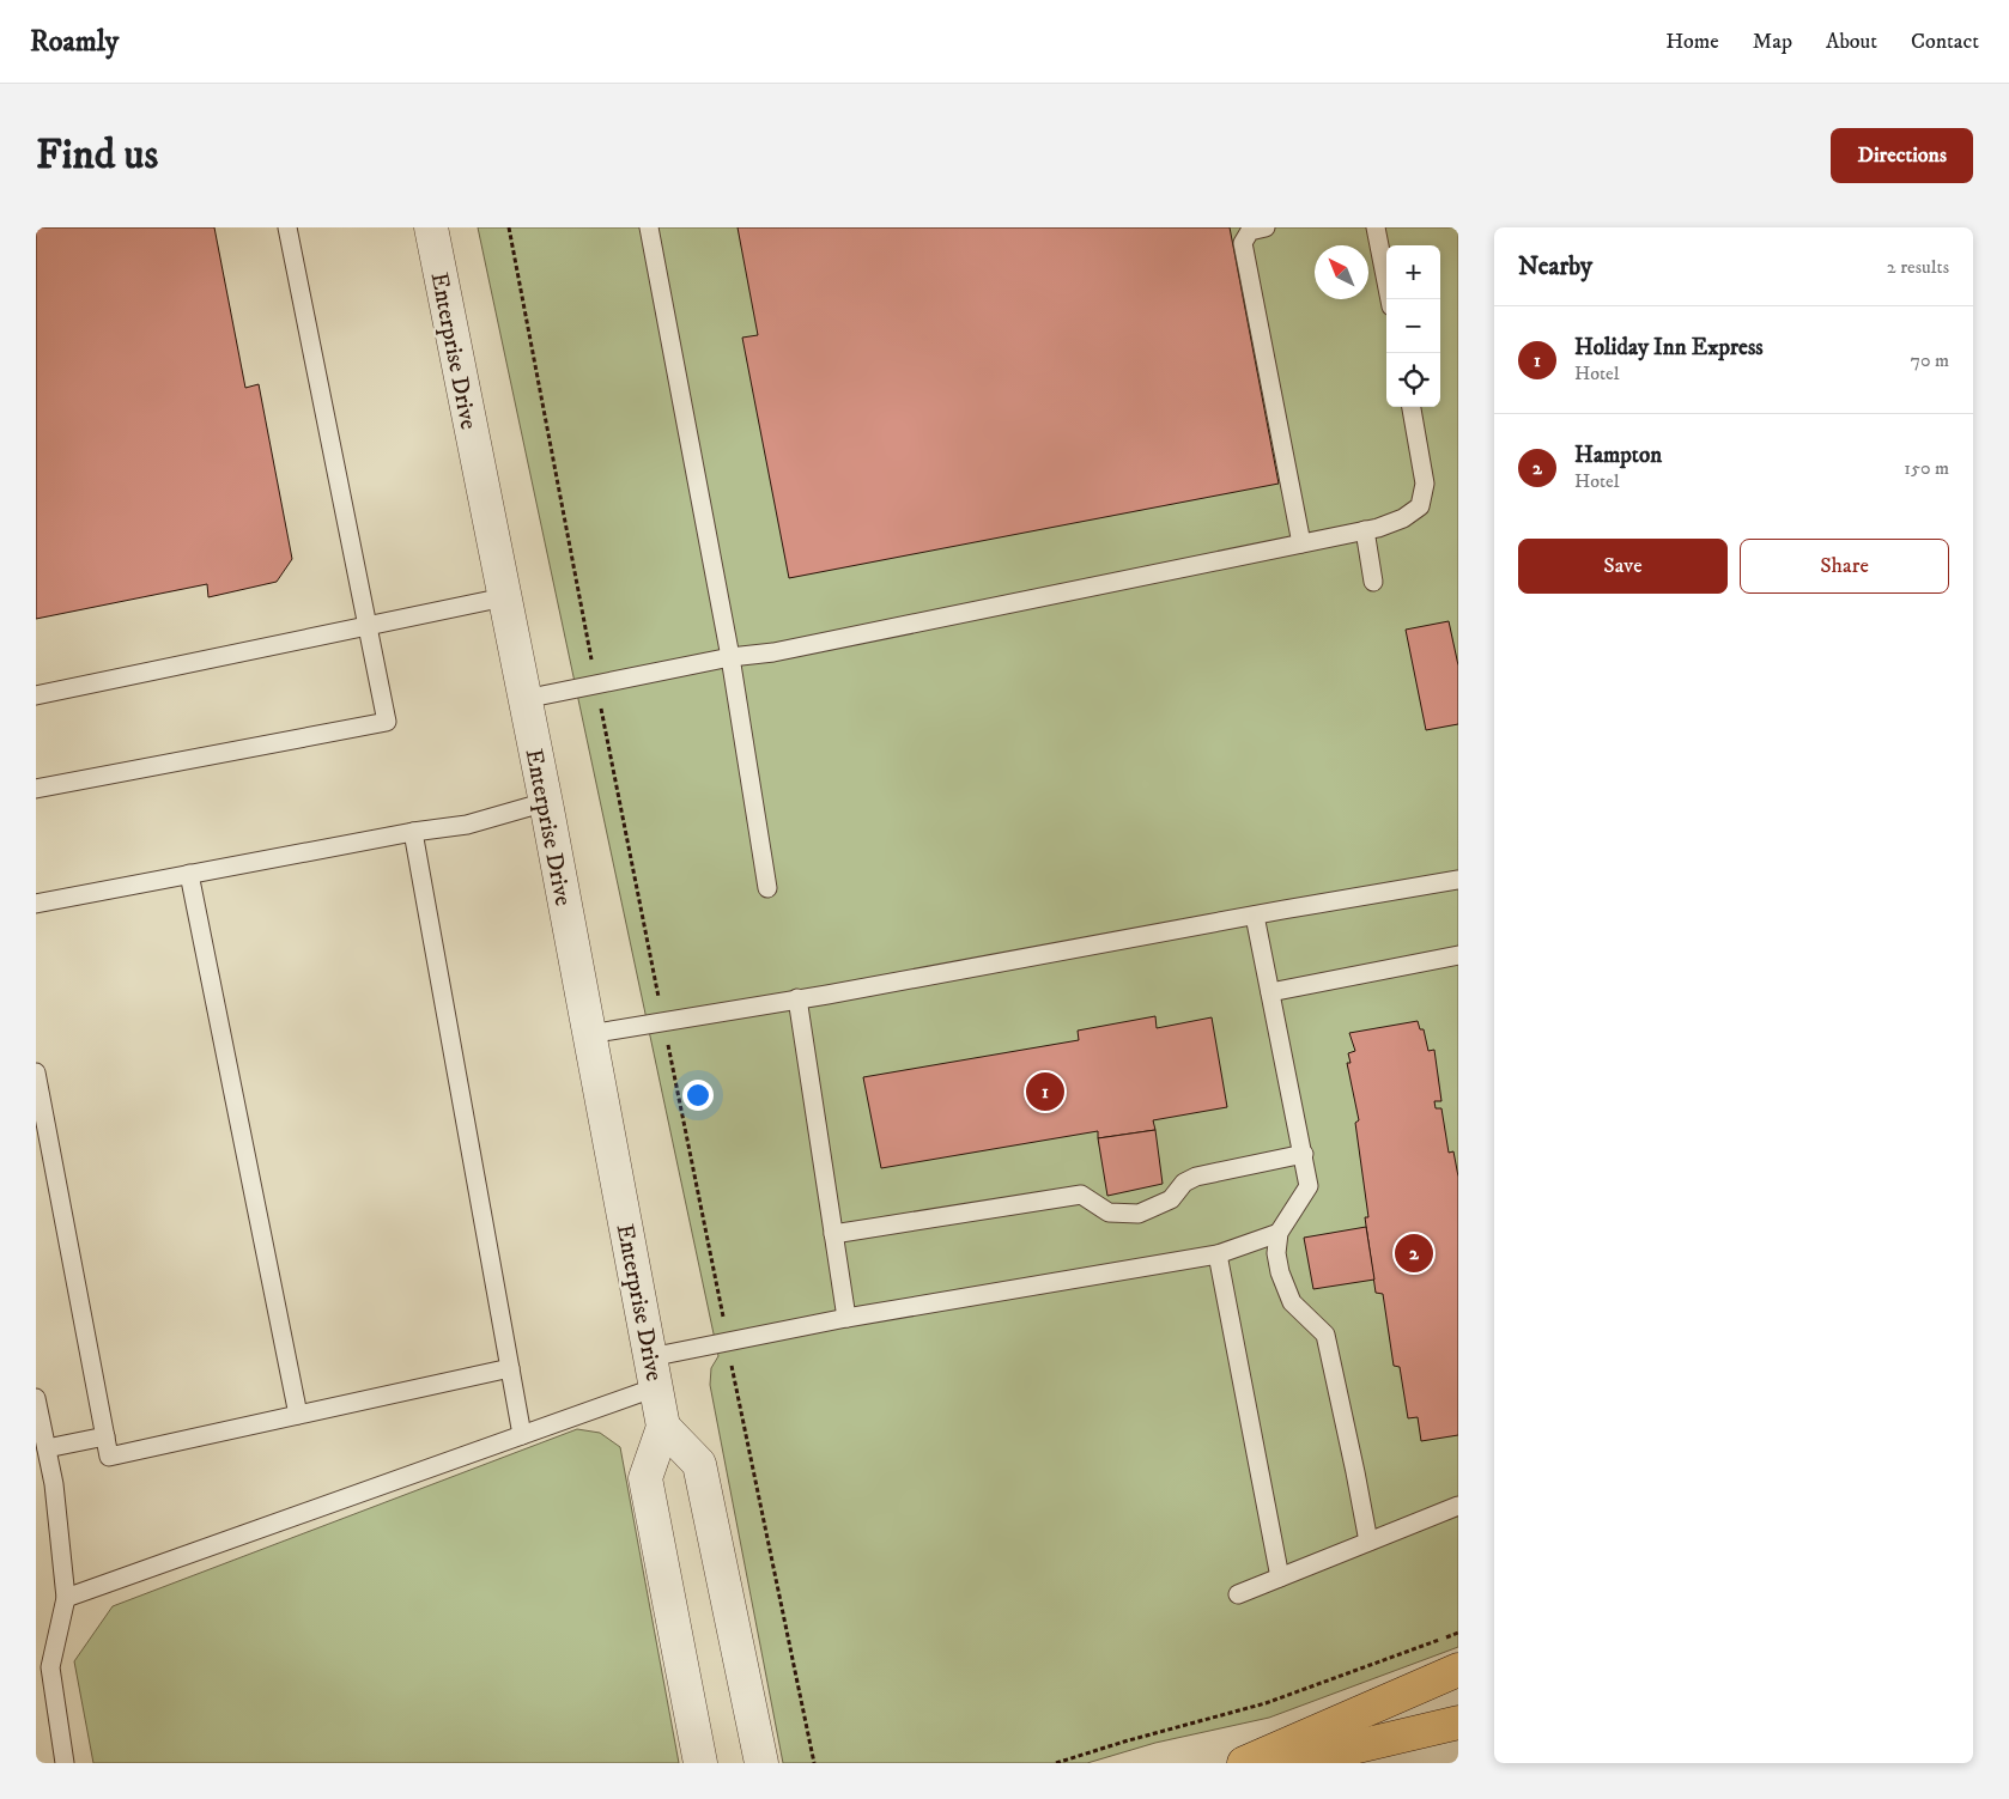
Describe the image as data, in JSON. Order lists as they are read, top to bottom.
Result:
{
  "streets": {
    "street": ["Enterprise Drive"]
  },
  "north": "top left",
  "page": {
    "header": "Roamly",
    "nav": [
      "Home",
      "Map",
      "About",
      "Contact"
    ],
    "buttons": [
      "Directions",
      ["Save", "Share"]
    ],
    "title": "Find us",
    "heading": ["Nearby", "2 results"],
    "map_buttons": ["+", "−"],
    "list": [
      {
        "mark": "1",
        "name": "Holiday Inn Express",
        "note": "Hotel",
        "value": "70 m"
      },
      {
        "mark": "2",
        "name": "Hampton",
        "note": "Hotel",
        "value": "150 m"
      }
    ],
    "pins": ["1", "2"]
  }
}
